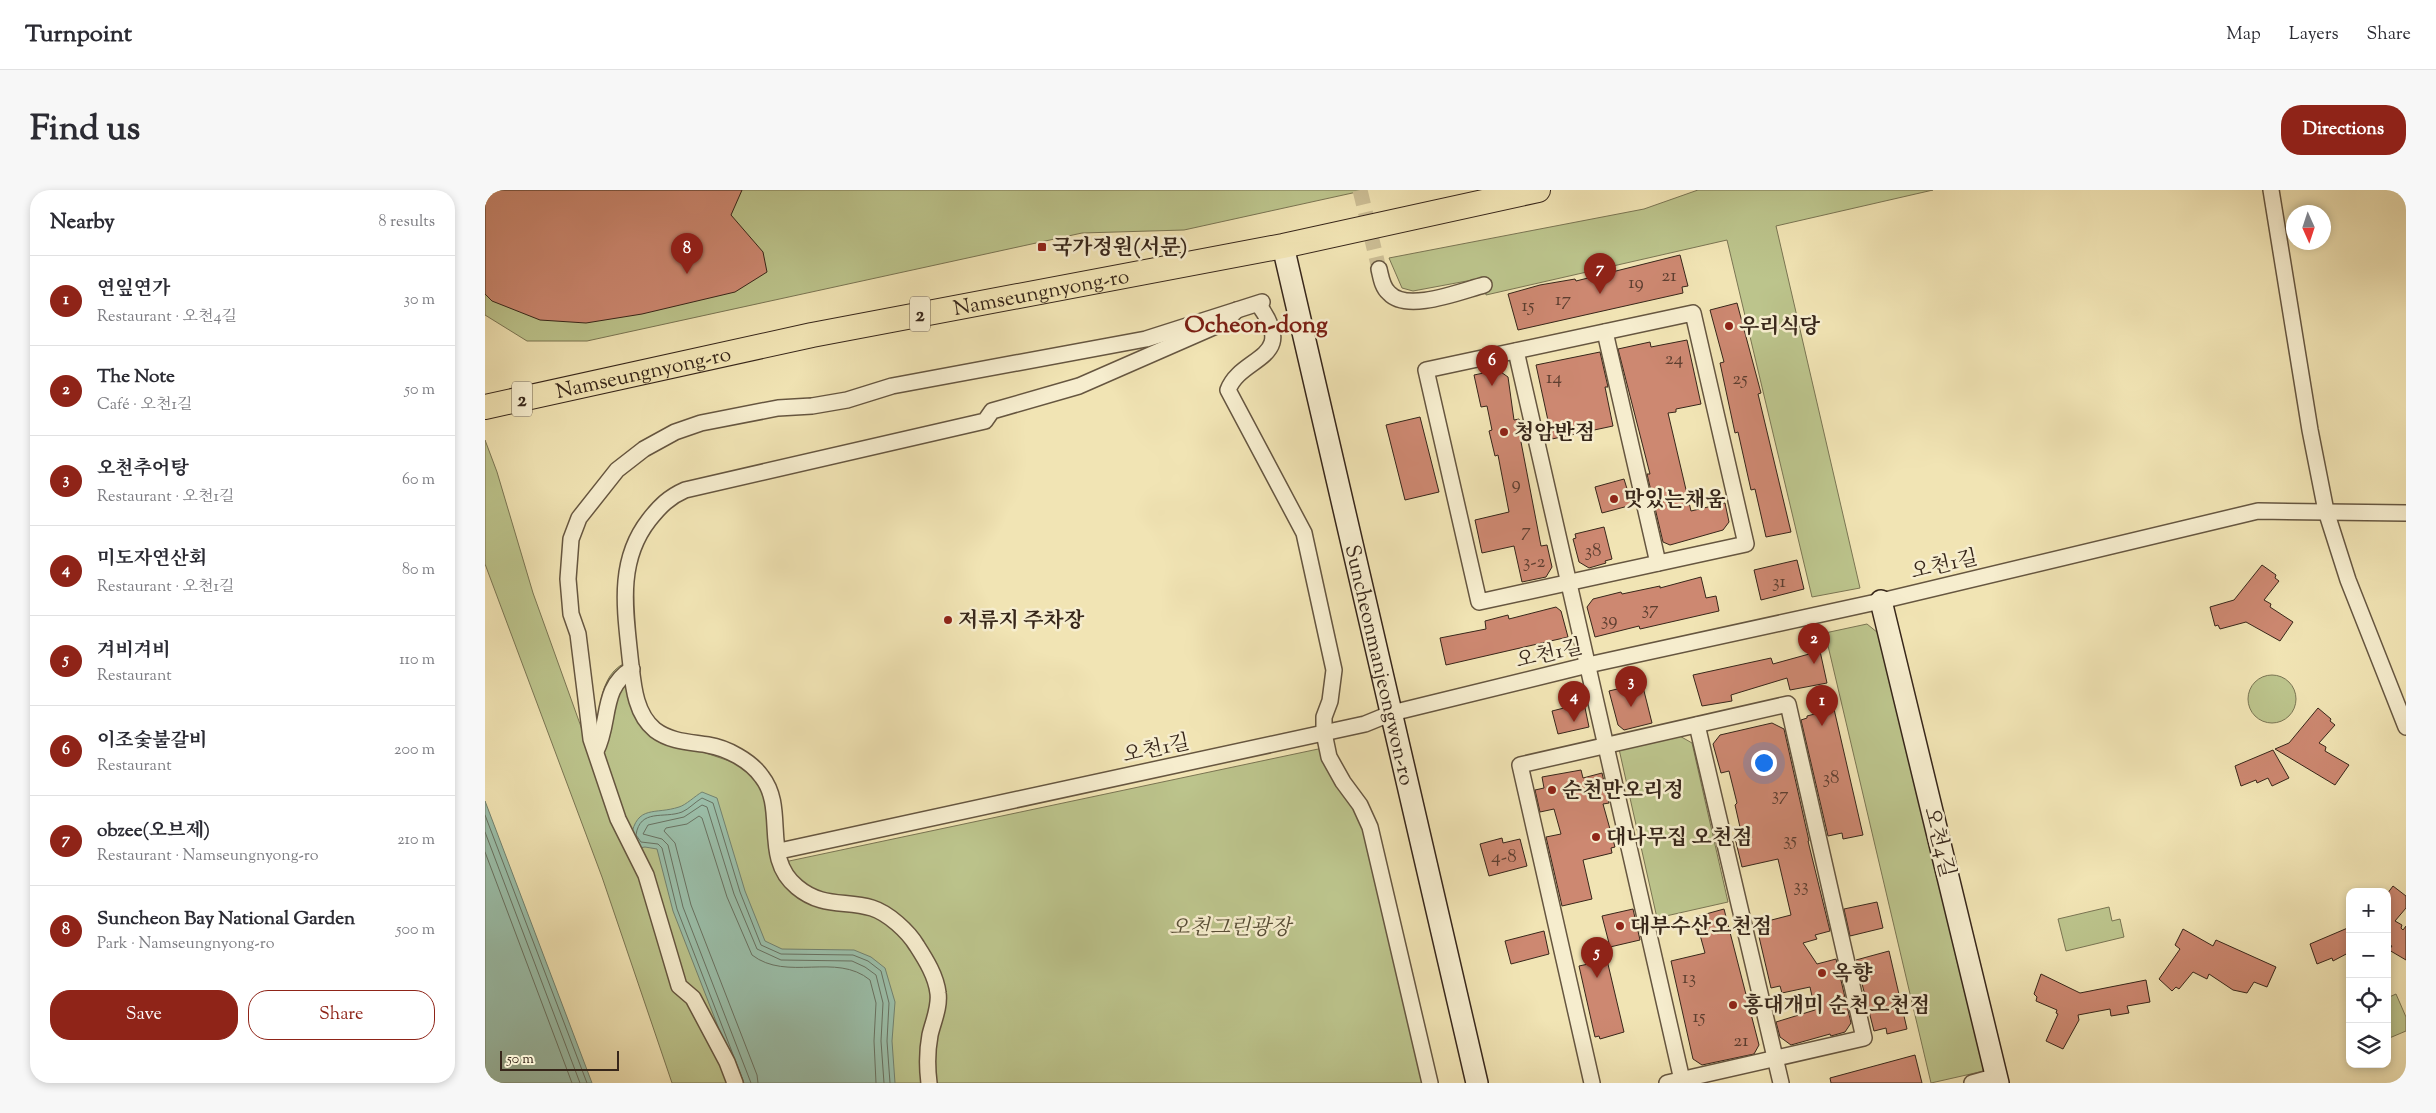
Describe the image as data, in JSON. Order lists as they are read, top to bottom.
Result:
{
  "streets": {
    "main road": [
      "Namseungnyong-ro",
      "2",
      "Suncheonmanjeongwon-ro",
      "오천4길"
    ],
    "street": ["오천1길"]
  },
  "crossings": [
    ["Namseungnyong-ro", "Suncheonmanjeongwon-ro"],
    ["오천1길", "Suncheonmanjeongwon-ro"],
    ["오천1길", "오천4길"]
  ],
  "districts": ["Ocheon-dong"],
  "parks": ["오천그린광장"],
  "places": {
    "transit": ["국가정원(서문)"],
    "other": [
      "우리식당",
      "청암반점",
      "맛있는채움",
      "저류지 주차장",
      "순천만오리정",
      "대나무집 오천점",
      "대부수산오천점",
      "옥향",
      "홍대개미 순천오천점"
    ]
  },
  "house_numbers": [
    "21",
    "19",
    "17",
    "15",
    "24",
    "14",
    "25",
    "9",
    "7",
    "38",
    "3-2",
    "31",
    "37",
    "39",
    "38",
    "37",
    "35",
    "4-8",
    "33",
    "13",
    "15",
    "21"
  ],
  "scale_bar": "50 m",
  "north": "bottom",
  "page": {
    "header": "Turnpoint",
    "nav": ["Map", "Layers", "Share"],
    "title": "Find us",
    "buttons": [
      "Directions",
      ["Save", "Share"]
    ],
    "heading": ["Nearby", "8 results"],
    "pins": [
      "8",
      "7",
      "6",
      "2",
      "3",
      "4",
      "1",
      "5"
    ],
    "list": [
      {
        "mark": "1",
        "name": "연잎연가",
        "note": "Restaurant · 오천4길",
        "value": "30 m"
      },
      {
        "mark": "2",
        "name": "The Note",
        "note": "Café · 오천1길",
        "value": "50 m"
      },
      {
        "mark": "3",
        "name": "오천추어탕",
        "note": "Restaurant · 오천1길",
        "value": "60 m"
      },
      {
        "mark": "4",
        "name": "미도자연산회",
        "note": "Restaurant · 오천1길",
        "value": "80 m"
      },
      {
        "mark": "5",
        "name": "겨비겨비",
        "note": "Restaurant",
        "value": "110 m"
      },
      {
        "mark": "6",
        "name": "이조숯불갈비",
        "note": "Restaurant",
        "value": "200 m"
      },
      {
        "mark": "7",
        "name": "obzee(오브제)",
        "note": "Restaurant · Namseungnyong-ro",
        "value": "210 m"
      },
      {
        "mark": "8",
        "name": "Suncheon Bay National Garden",
        "note": "Park · Namseungnyong-ro",
        "value": "500 m"
      }
    ],
    "map_buttons": ["+", "−"],
    "scale": "50 m"
  }
}
